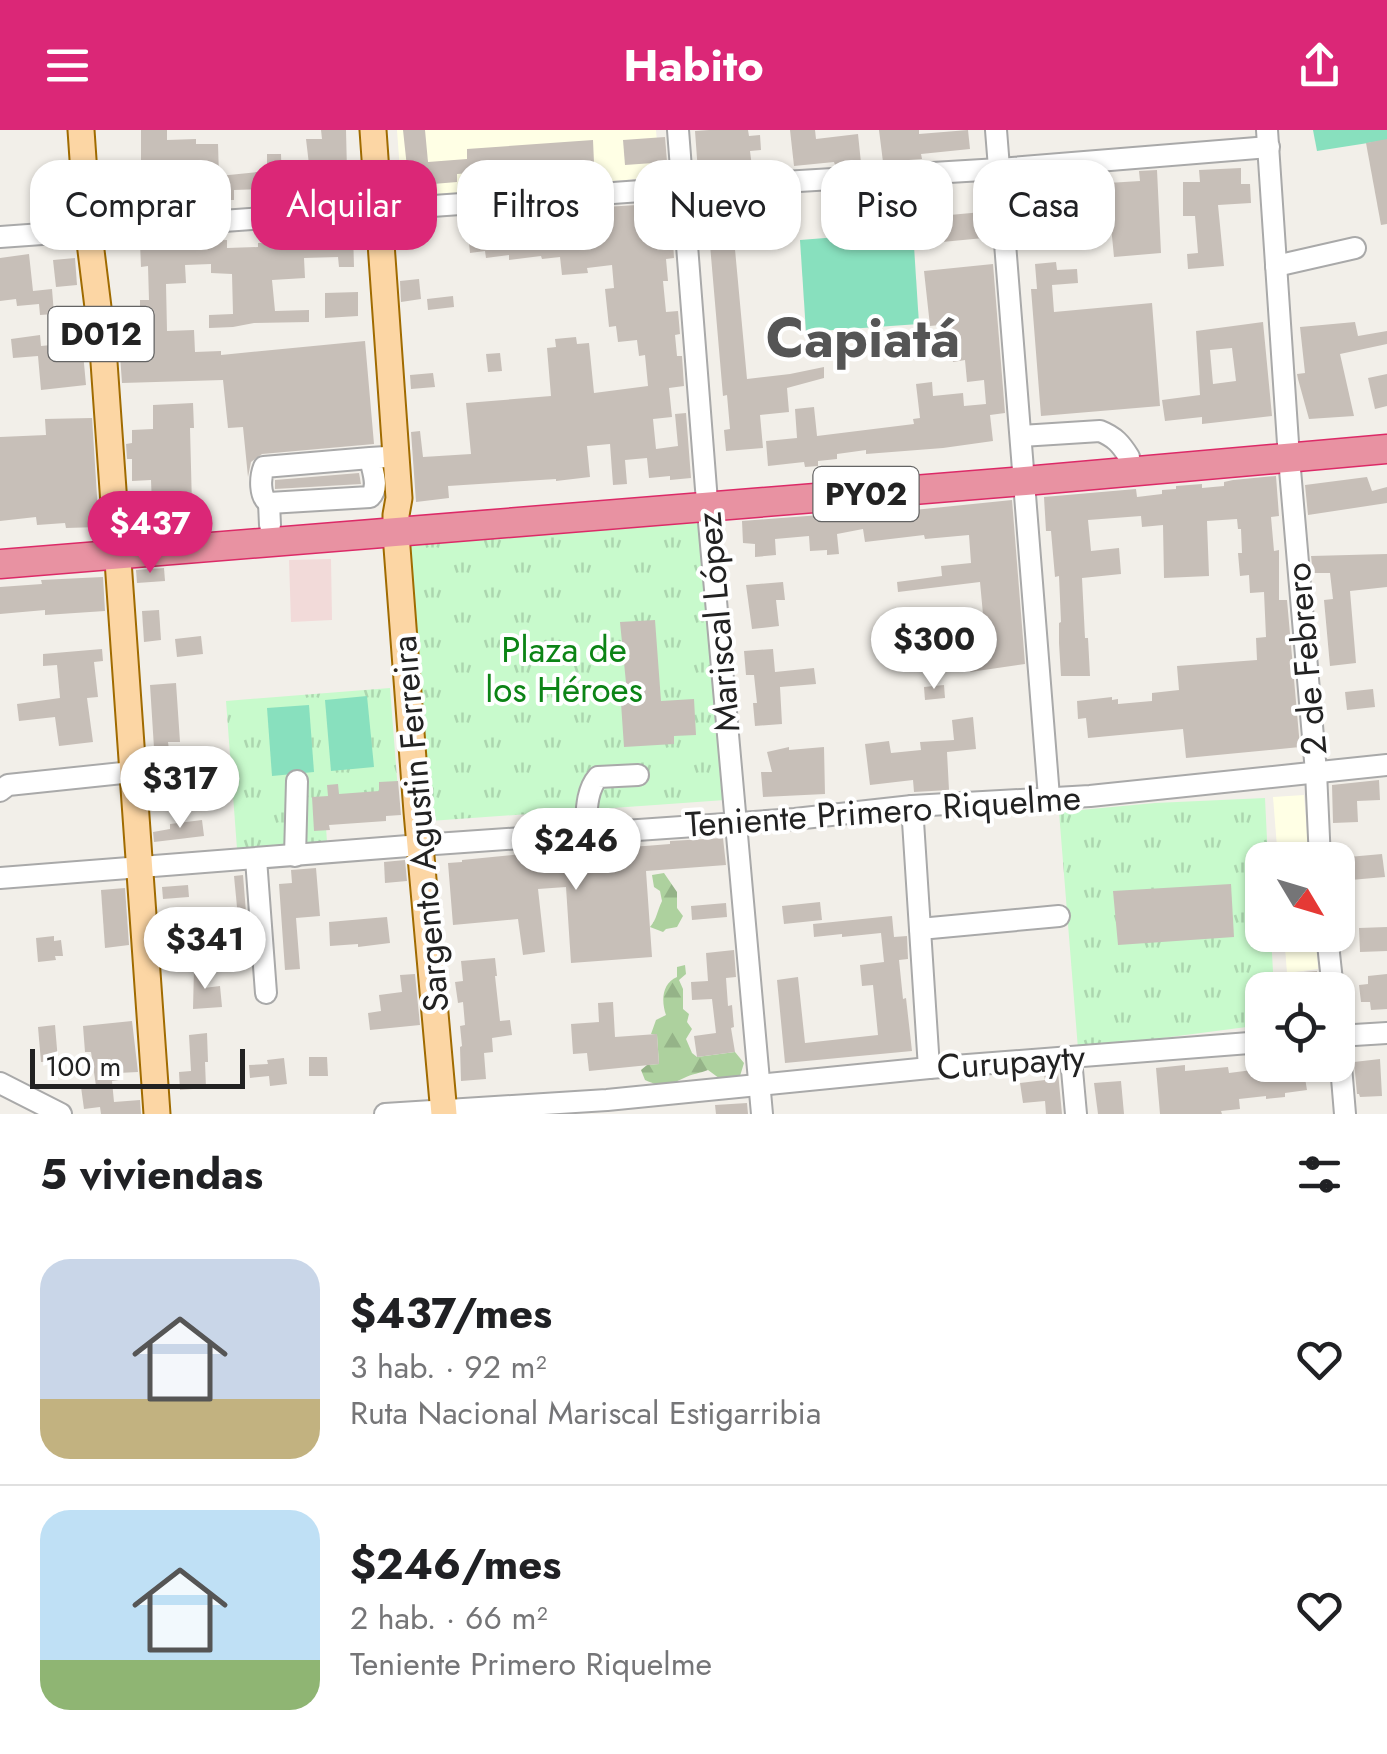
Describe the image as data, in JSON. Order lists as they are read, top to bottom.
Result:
{
  "streets": {
    "highway": ["PY02"],
    "main road": ["D012", "Sargento Agustin Ferreira"],
    "street": [
      "Mariscal López",
      "2 de Febrero",
      "Teniente Primero Riquelme",
      "Curupayty"
    ]
  },
  "crossings": [
    ["D012", "PY02"],
    ["D012", "Teniente Primero Riquelme"],
    ["PY02", "Mariscal López"],
    ["PY02", "2 de Febrero"],
    ["PY02", "Sargento Agustin Ferreira"],
    ["Mariscal López", "Teniente Primero Riquelme"],
    ["Mariscal López", "Curupayty"],
    ["2 de Febrero", "Teniente Primero Riquelme"],
    ["Teniente Primero Riquelme", "Sargento Agustin Ferreira"],
    ["Sargento Agustin Ferreira", "Curupayty"]
  ],
  "districts": ["Capiatá"],
  "parks": ["Plaza de los Héroes"],
  "scale_bar": "100 m",
  "north": "bottom right",
  "page": {
    "header": "Habito",
    "chip": [
      "Comprar",
      "Alquilar",
      "Filtros",
      "Nuevo",
      "Piso",
      "Casa"
    ],
    "price": [
      "$437",
      "$300",
      "$317",
      "$246",
      "$341"
    ],
    "scale": "100 m",
    "heading": "5 viviendas",
    "list": [
      {
        "name": "$437/mes",
        "note": "3 hab. · 92 m² · Ruta Nacional Mariscal Estigarribia"
      },
      {
        "name": "$246/mes",
        "note": "2 hab. · 66 m² · Teniente Primero Riquelme"
      }
    ]
  }
}
